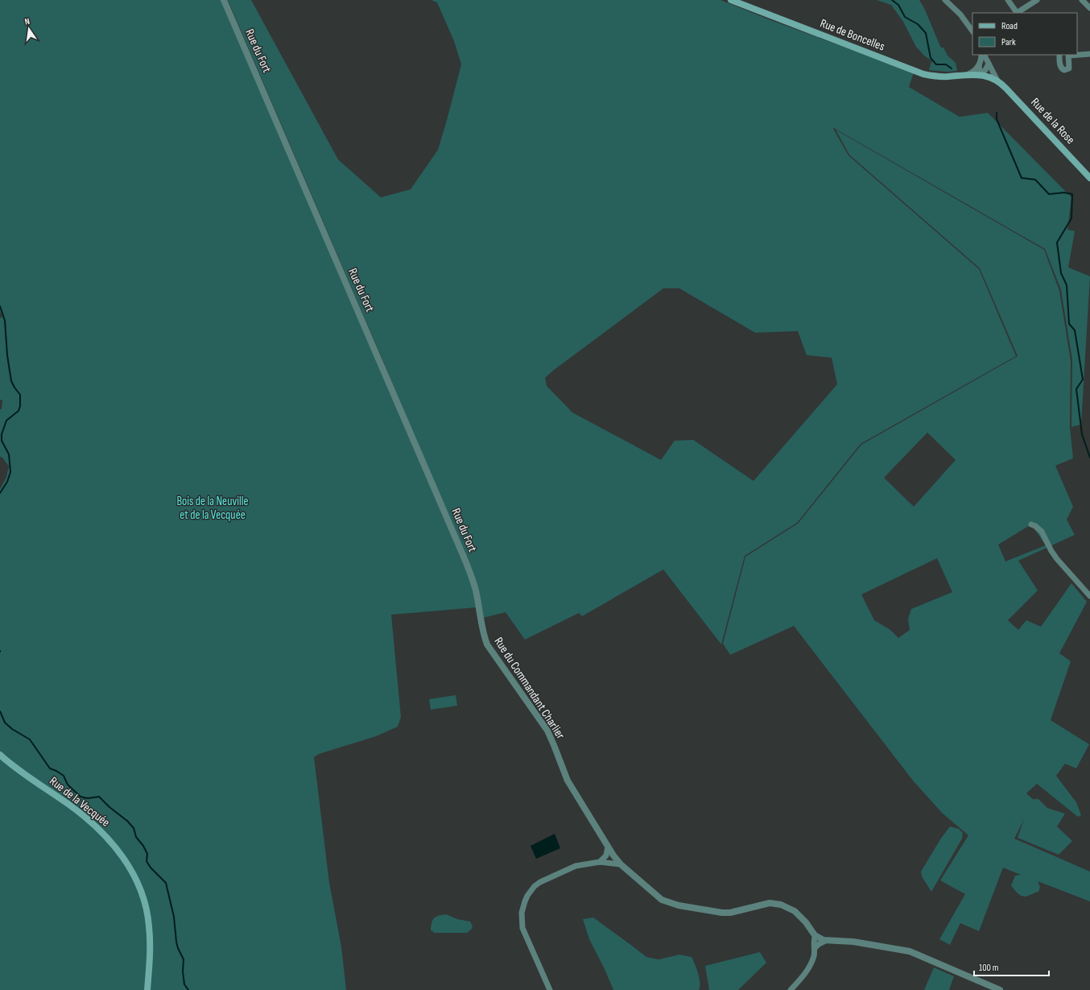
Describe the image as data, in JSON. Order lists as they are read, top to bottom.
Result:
{
  "streets": {
    "main road": ["Rue de Boncelles", "Rue de la Rose", "Rue de la Vecquée"],
    "street": ["Rue du Fort", "Rue du Commandant Charlier"]
  },
  "crossings": [
    ["Rue de Boncelles", "Rue de la Rose"],
    ["Rue du Fort", "Rue du Commandant Charlier"]
  ],
  "parks": ["Bois de la Neuville et de la Vecquée"],
  "legend": ["Road", "Park"],
  "scale_bar": "100 m",
  "north": "top"
}
